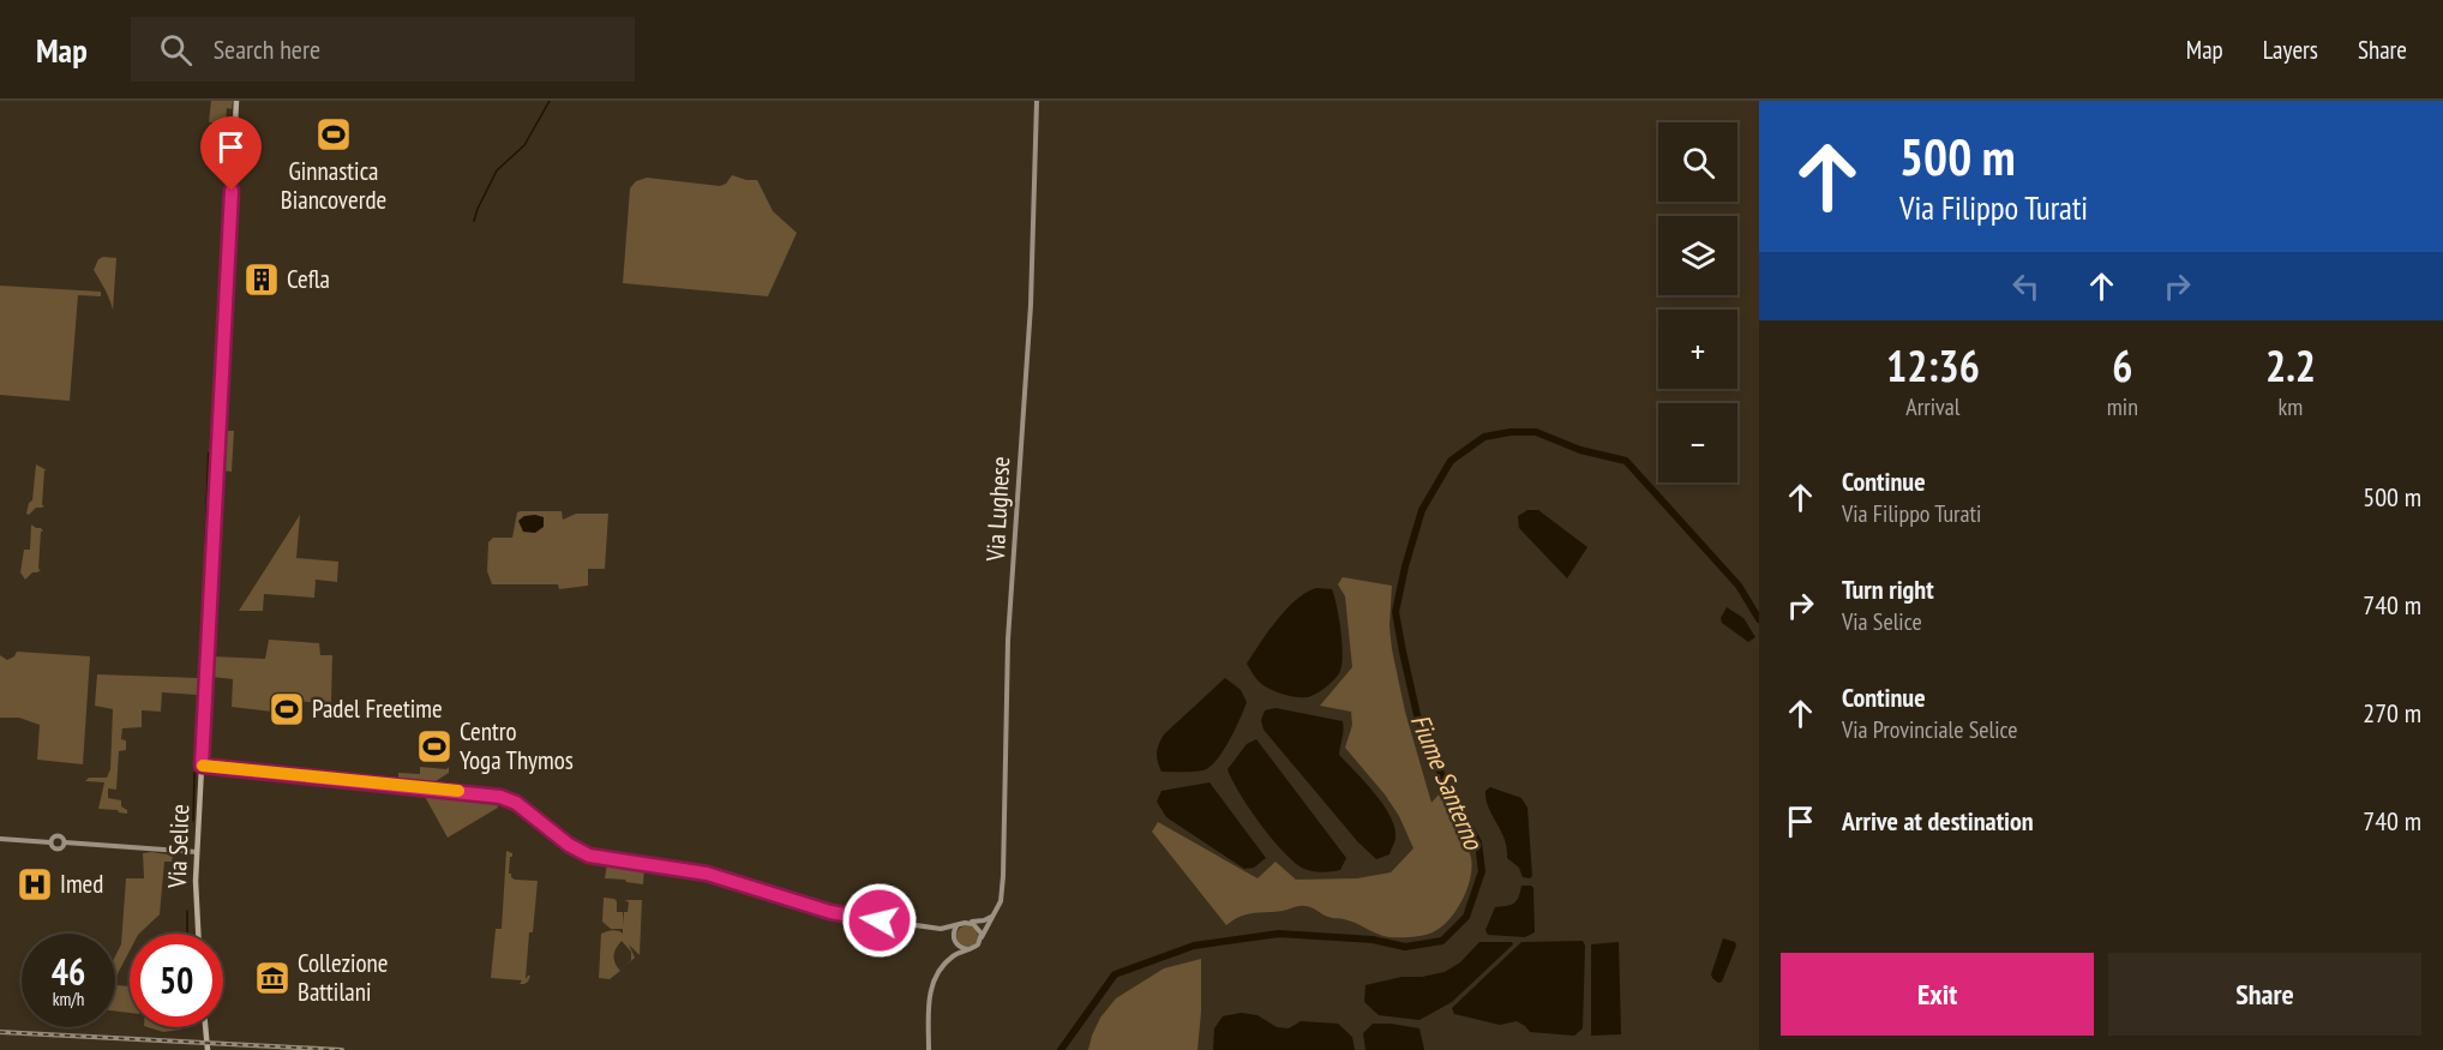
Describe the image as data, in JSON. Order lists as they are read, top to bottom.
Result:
{
  "streets": {
    "main road": ["Via Lughese", "Via Selice"]
  },
  "water": ["Fiume Santerno"],
  "places": {
    "sports": ["Ginnastica Biancoverde", "Padel Freetime", "Centro Yoga Thymos"],
    "building": ["Cefla"],
    "hospital": ["Imed"],
    "museum": ["Collezione Battilani"]
  },
  "page": {
    "header": "Map",
    "search": "Search here",
    "nav": ["Map", "Layers", "Share"],
    "turn": ["500 m", "Via Filippo Turati"],
    "map_buttons": ["+", "−"],
    "eta": [
      "12:36",
      "Arrival",
      "6",
      "min",
      "2.2",
      "km"
    ],
    "list": [
      {
        "name": "Continue",
        "note": "Via Filippo Turati",
        "value": "500 m"
      },
      {
        "name": "Turn right",
        "note": "Via Selice",
        "value": "740 m"
      },
      {
        "name": "Continue",
        "note": "Via Provinciale Selice",
        "value": "270 m"
      },
      {
        "name": "Arrive at destination",
        "value": "740 m"
      }
    ],
    "speed": "46 km/h",
    "limit": "50",
    "buttons": ["Exit", "Share"]
  }
}
